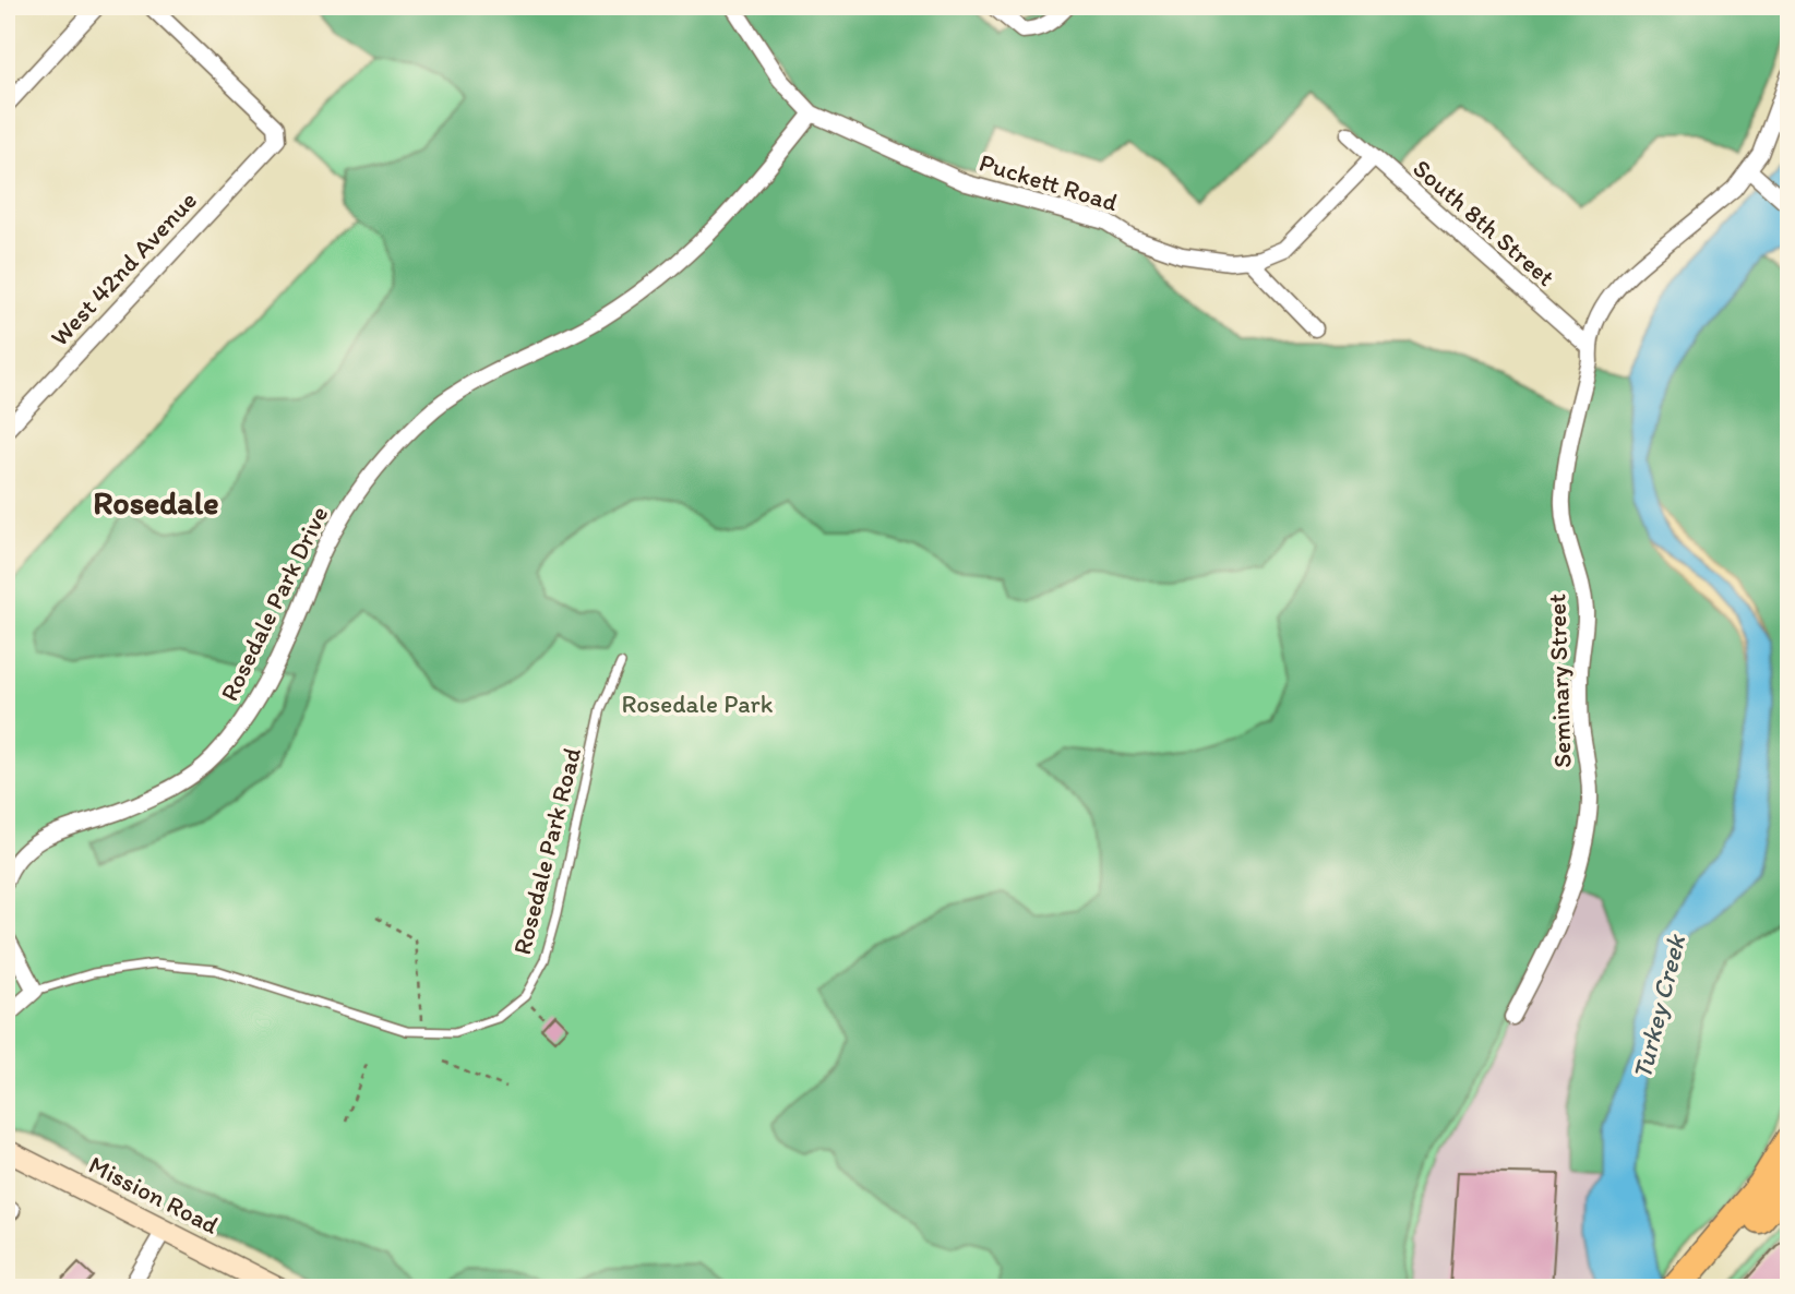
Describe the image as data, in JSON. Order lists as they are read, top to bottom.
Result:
{
  "streets": {
    "main road": ["Mission Road"],
    "street": [
      "Puckett Road",
      "South 8th Street",
      "West 42nd Avenue",
      "Rosedale Park Drive",
      "Seminary Street"
    ],
    "lane": ["Rosedale Park Road"]
  },
  "crossings": [
    ["Puckett Road", "South 8th Street"],
    ["Puckett Road", "Rosedale Park Drive"],
    ["South 8th Street", "Seminary Street"]
  ],
  "districts": ["Rosedale"],
  "water": ["Turkey Creek"],
  "parks": ["Rosedale Park"]
}
